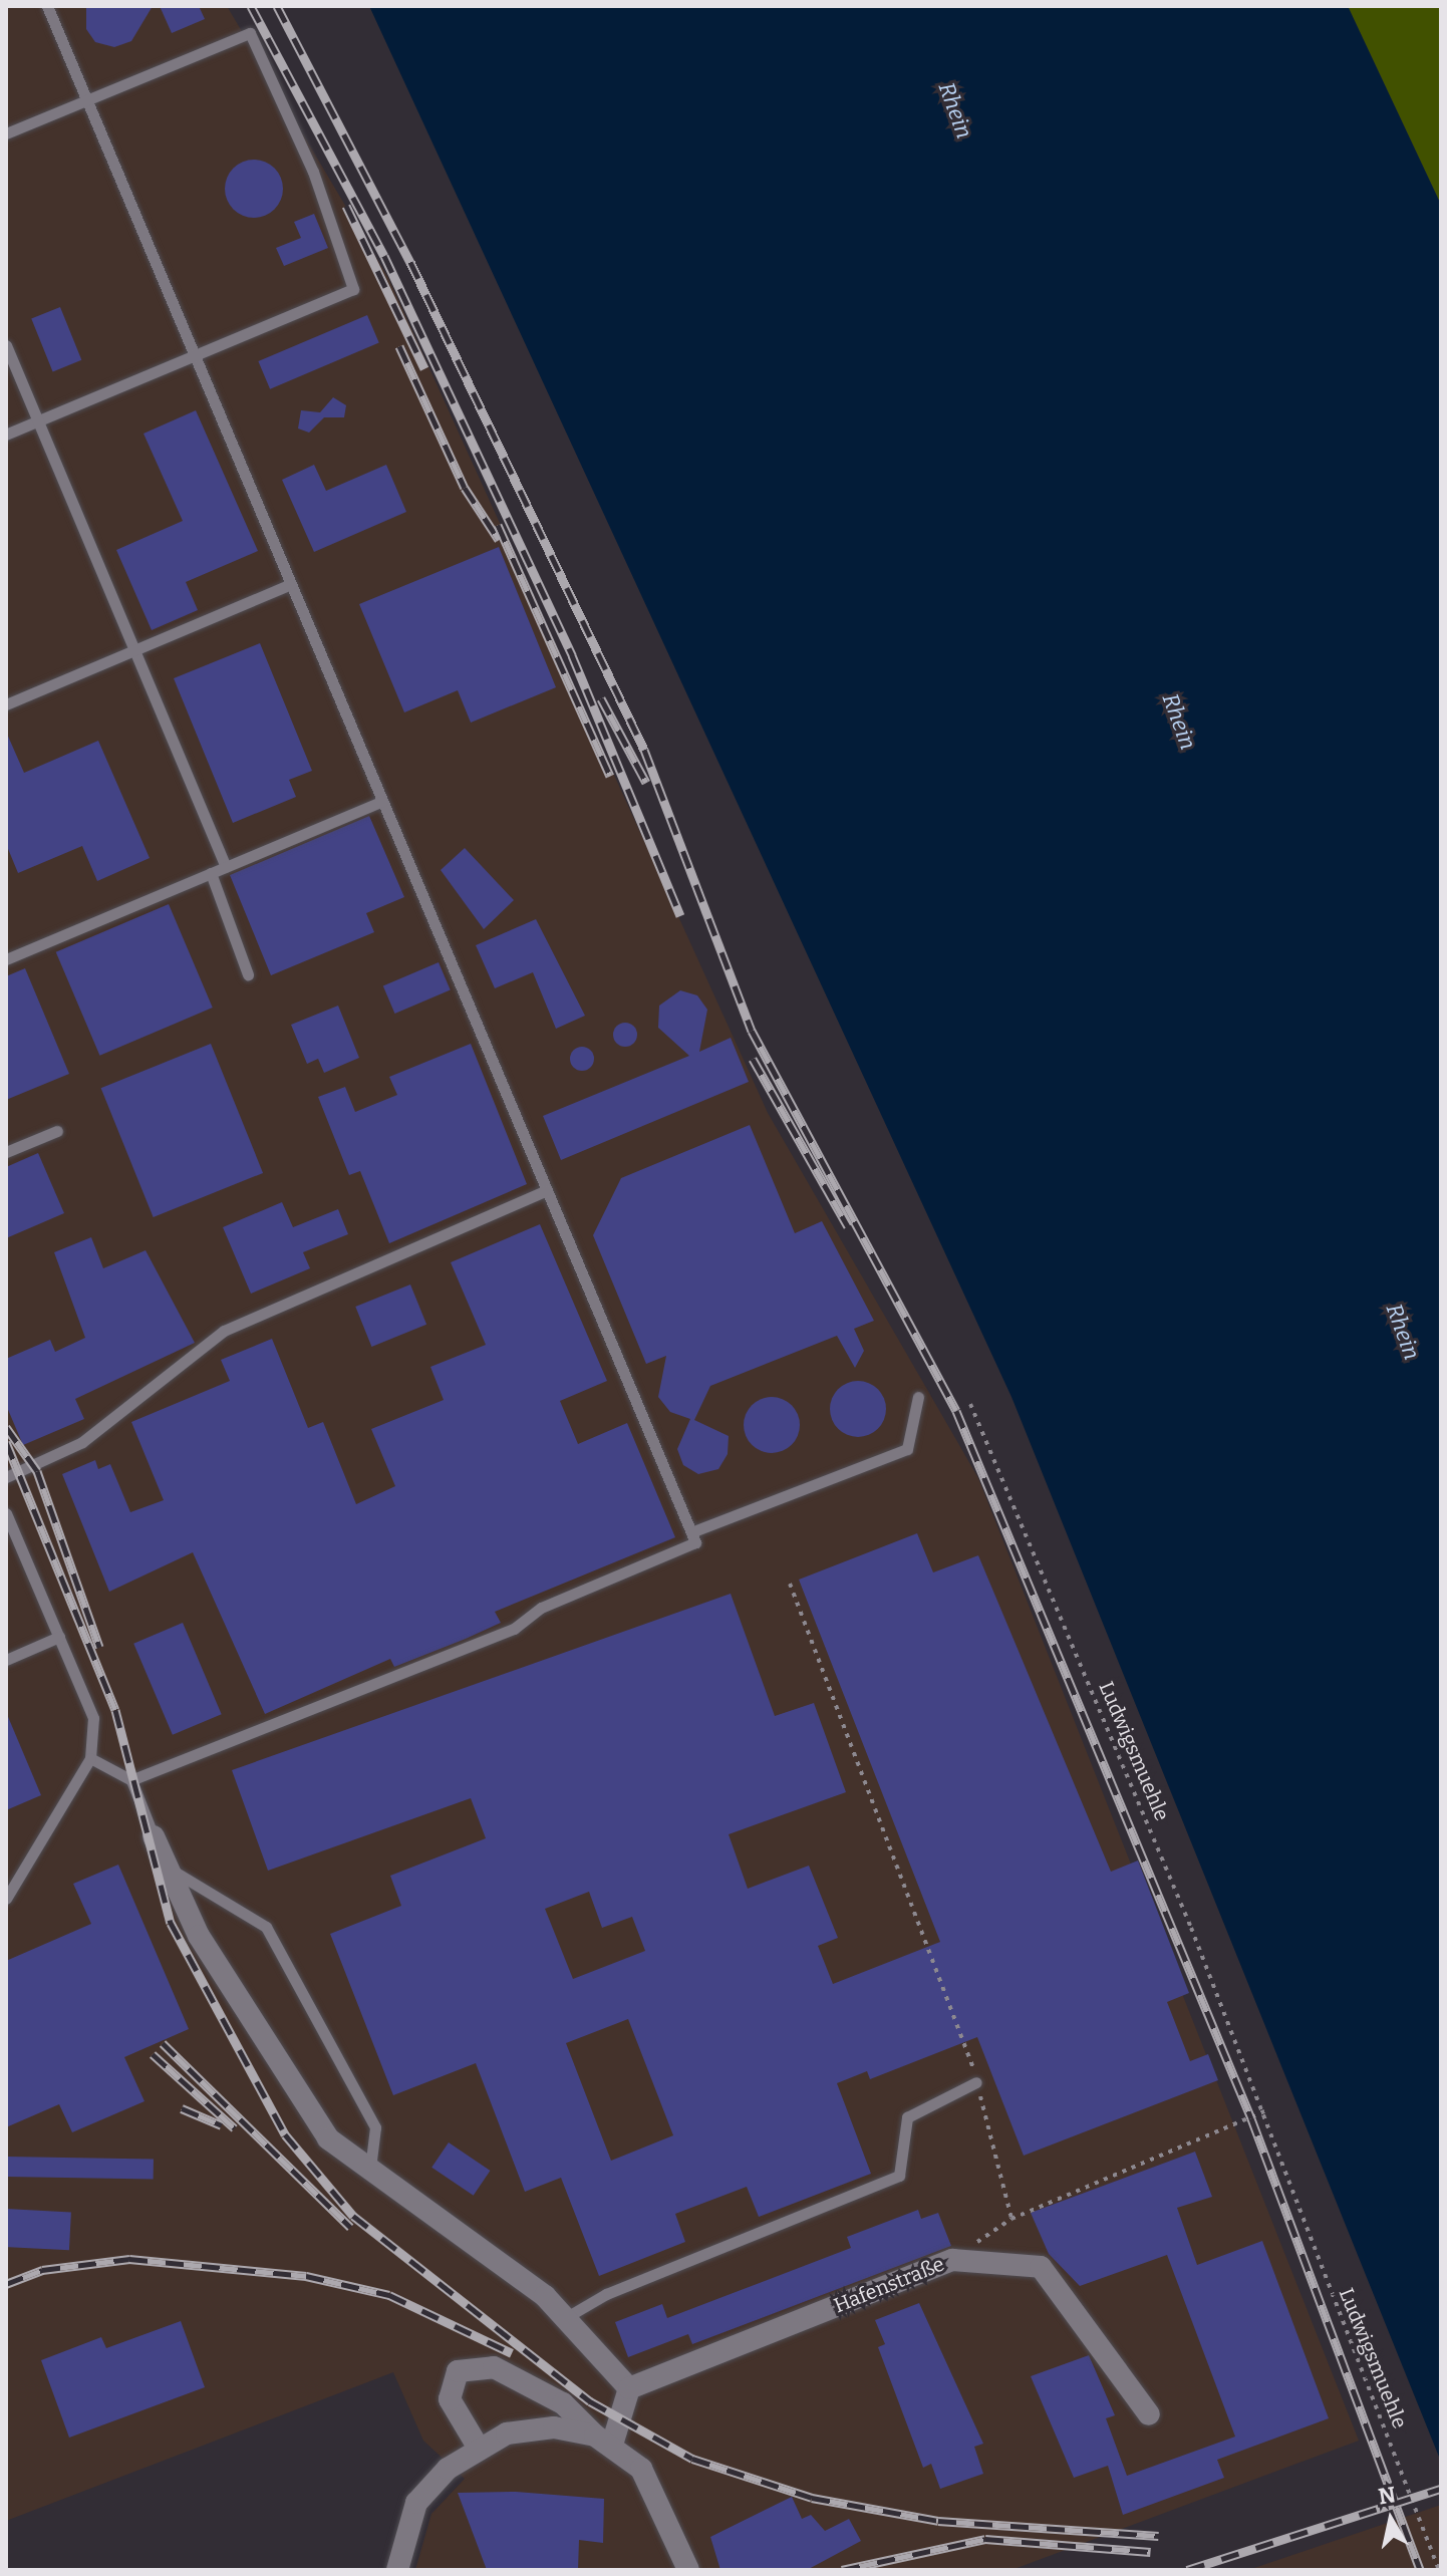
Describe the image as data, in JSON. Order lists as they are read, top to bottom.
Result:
{
  "streets": {
    "street": ["Hafenstraße"],
    "path": ["Ludwigsmuehle"]
  },
  "water": ["Rhein"],
  "north": "top"
}
